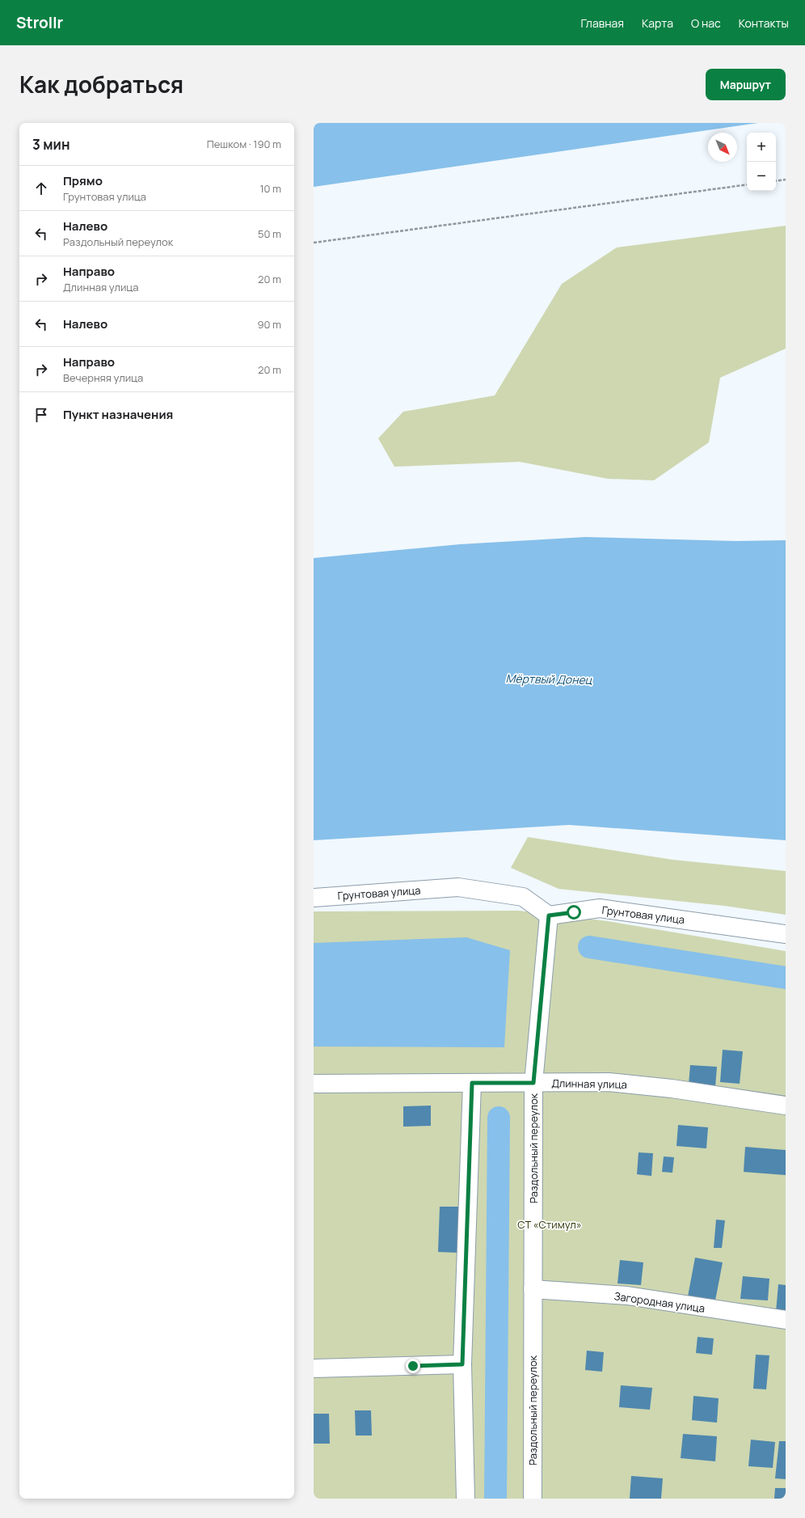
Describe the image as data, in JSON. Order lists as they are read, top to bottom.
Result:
{
  "streets": {
    "street": [
      "Грунтовая улица",
      "Длинная улица",
      "Раздольный переулок",
      "Загородная улица"
    ]
  },
  "crossings": [
    ["Грунтовая улица", "Раздольный переулок"],
    ["Длинная улица", "Раздольный переулок"],
    ["Раздольный переулок", "Загородная улица"]
  ],
  "water": ["Мёртвый Донец"],
  "parks": ["СТ «Стимул»"],
  "north": "bottom right",
  "page": {
    "header": "Strollr",
    "nav": [
      "Главная",
      "Карта",
      "О нас",
      "Контакты"
    ],
    "title": "Как добраться",
    "buttons": "Маршрут",
    "heading": ["3 мин", "Пешком · 190 m"],
    "map_buttons": ["+", "−"],
    "list": [
      ["Прямо", "Грунтовая улица", "10 m"],
      ["Налево", "Раздольный переулок", "50 m"],
      ["Направо", "Длинная улица", "20 m"],
      ["Налево", "90 m"],
      ["Направо", "Вечерняя улица", "20 m"],
      "Пункт назначения"
    ]
  }
}
